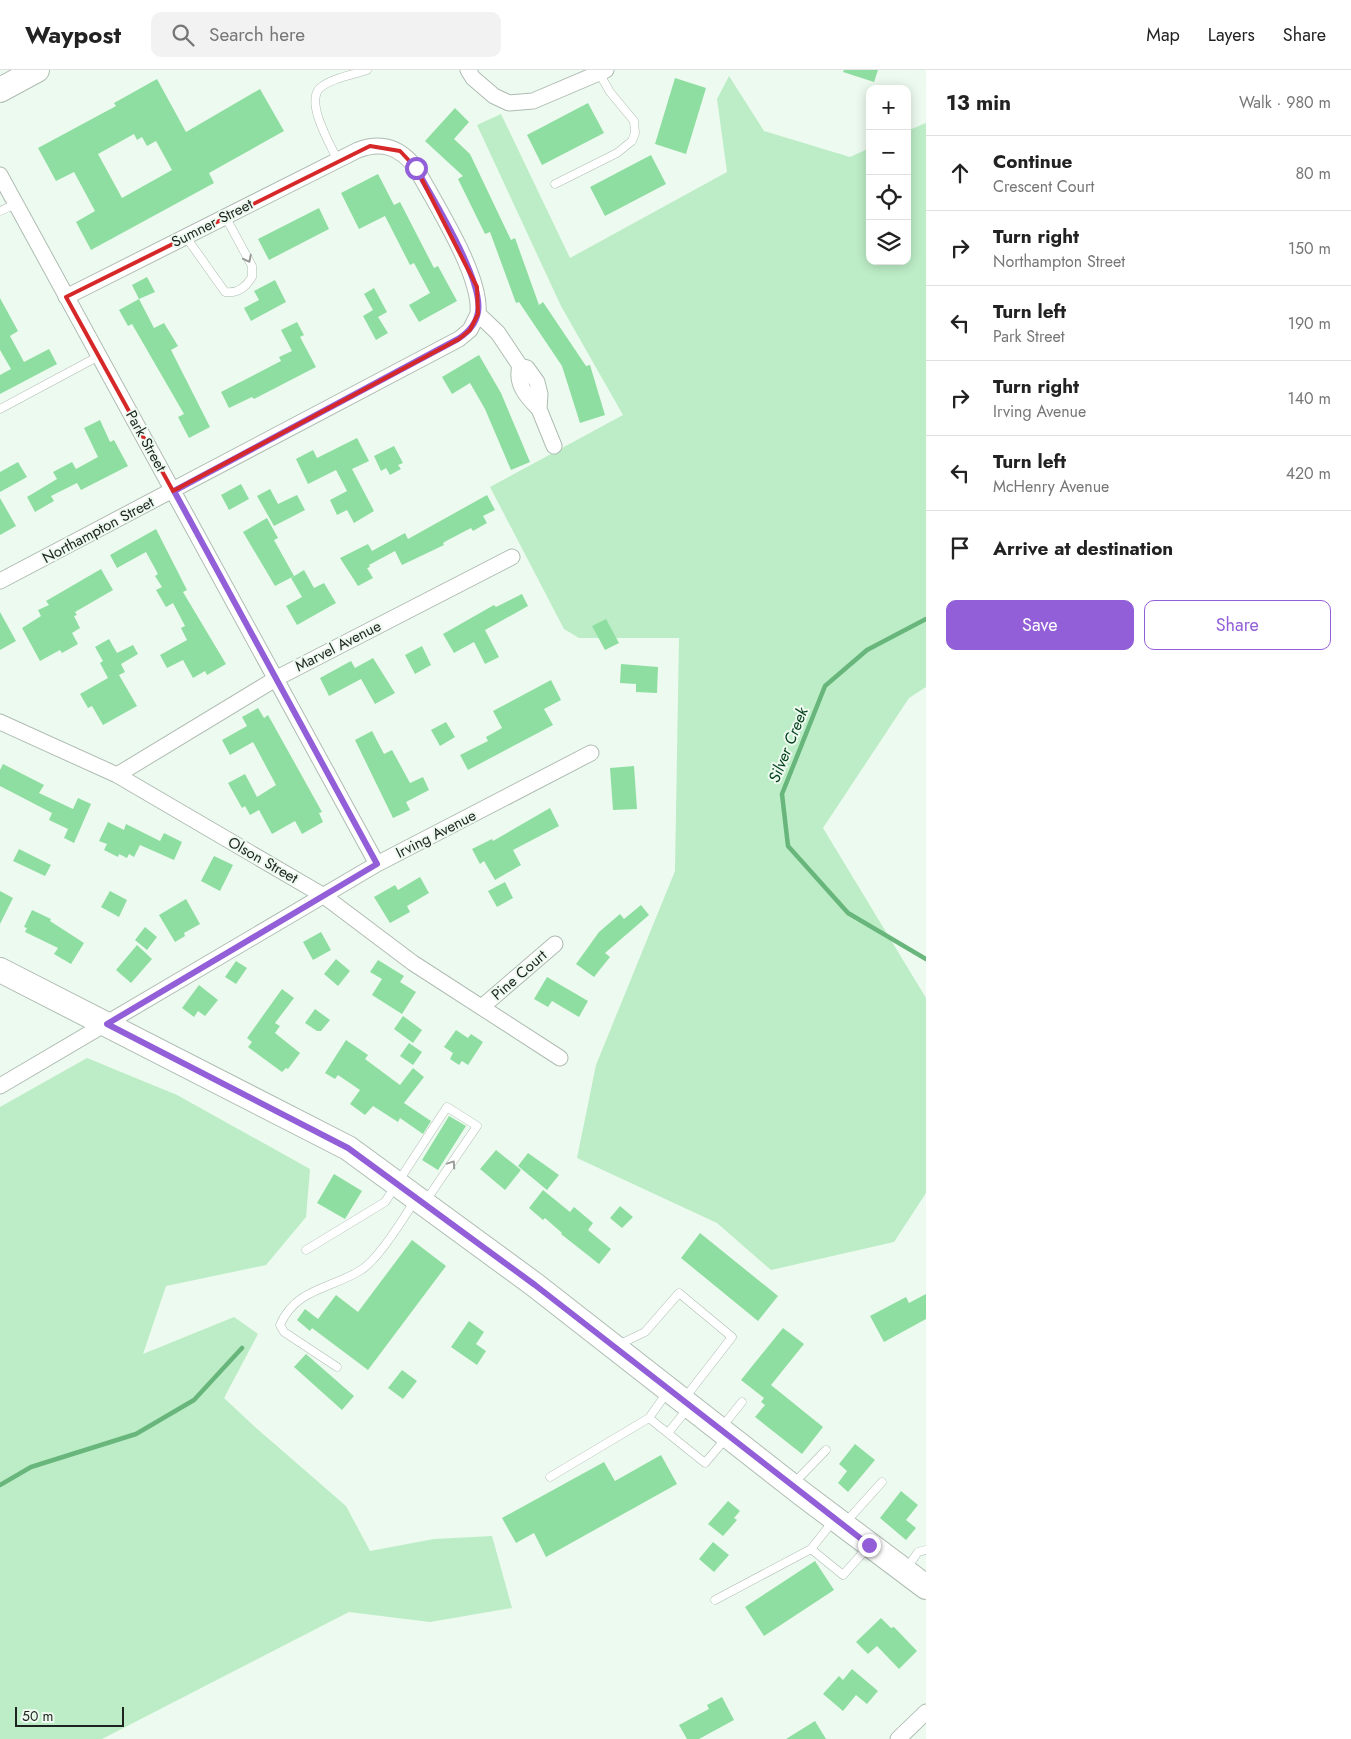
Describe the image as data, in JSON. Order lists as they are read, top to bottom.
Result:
{
  "streets": {
    "street": [
      "Sumner Street",
      "Park Street",
      "Northampton Street",
      "Marvel Avenue",
      "Irving Avenue",
      "Olson Street",
      "Pine Court"
    ]
  },
  "crossings": [
    ["Sumner Street", "Park Street"],
    ["Sumner Street", "Northampton Street"],
    ["Park Street", "Northampton Street"],
    ["Park Street", "Marvel Avenue"],
    ["Park Street", "Irving Avenue"],
    ["Marvel Avenue", "Olson Street"],
    ["Irving Avenue", "Olson Street"],
    ["Olson Street", "Pine Court"]
  ],
  "water": ["Silver Creek"],
  "scale_bar": "50 m",
  "page": {
    "header": "Waypost",
    "search": "Search here",
    "nav": ["Map", "Layers", "Share"],
    "heading": ["13 min", "Walk · 980 m"],
    "map_buttons": ["+", "−"],
    "list": [
      ["Continue", "Crescent Court", "80 m"],
      ["Turn right", "Northampton Street", "150 m"],
      ["Turn left", "Park Street", "190 m"],
      ["Turn right", "Irving Avenue", "140 m"],
      ["Turn left", "McHenry Avenue", "420 m"],
      "Arrive at destination"
    ],
    "buttons": ["Save", "Share"],
    "scale": "50 m"
  }
}
